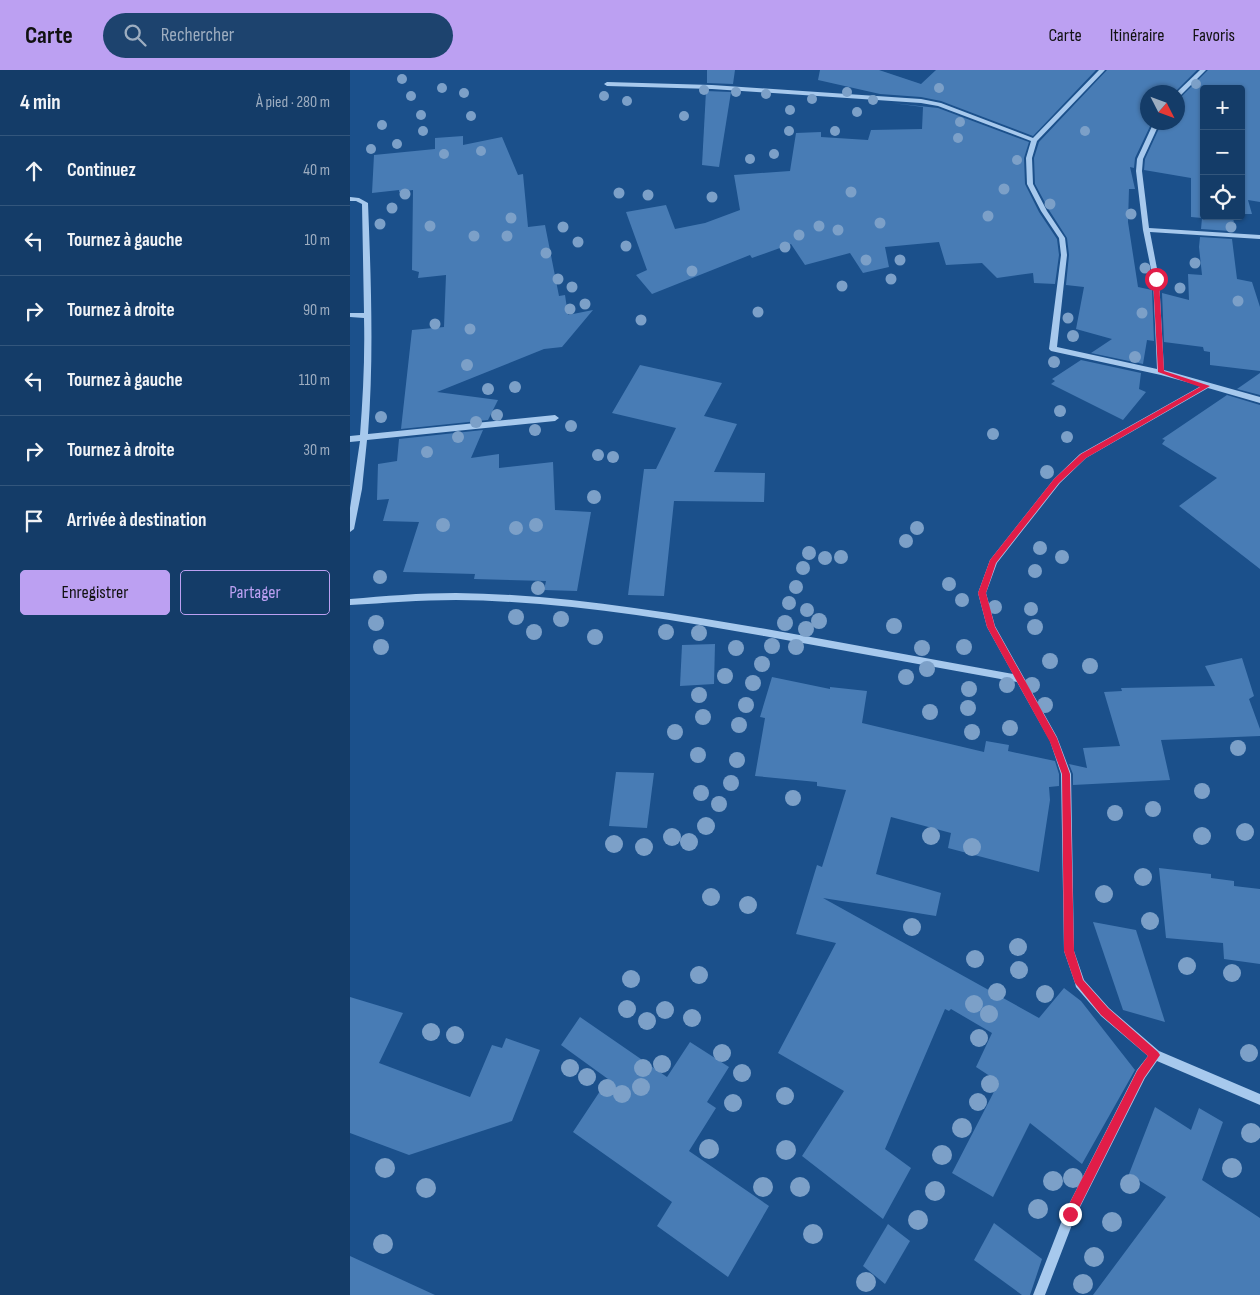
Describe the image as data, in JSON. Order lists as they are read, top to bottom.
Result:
{
  "north": "bottom right",
  "page": {
    "header": "Carte",
    "search": "Rechercher",
    "nav": ["Carte", "Itinéraire", "Favoris"],
    "heading": ["4 min", "À pied · 280 m"],
    "map_buttons": ["+", "−"],
    "list": [
      ["Continuez", "40 m"],
      ["Tournez à gauche", "10 m"],
      ["Tournez à droite", "90 m"],
      ["Tournez à gauche", "110 m"],
      ["Tournez à droite", "30 m"],
      "Arrivée à destination"
    ],
    "buttons": ["Enregistrer", "Partager"]
  }
}
